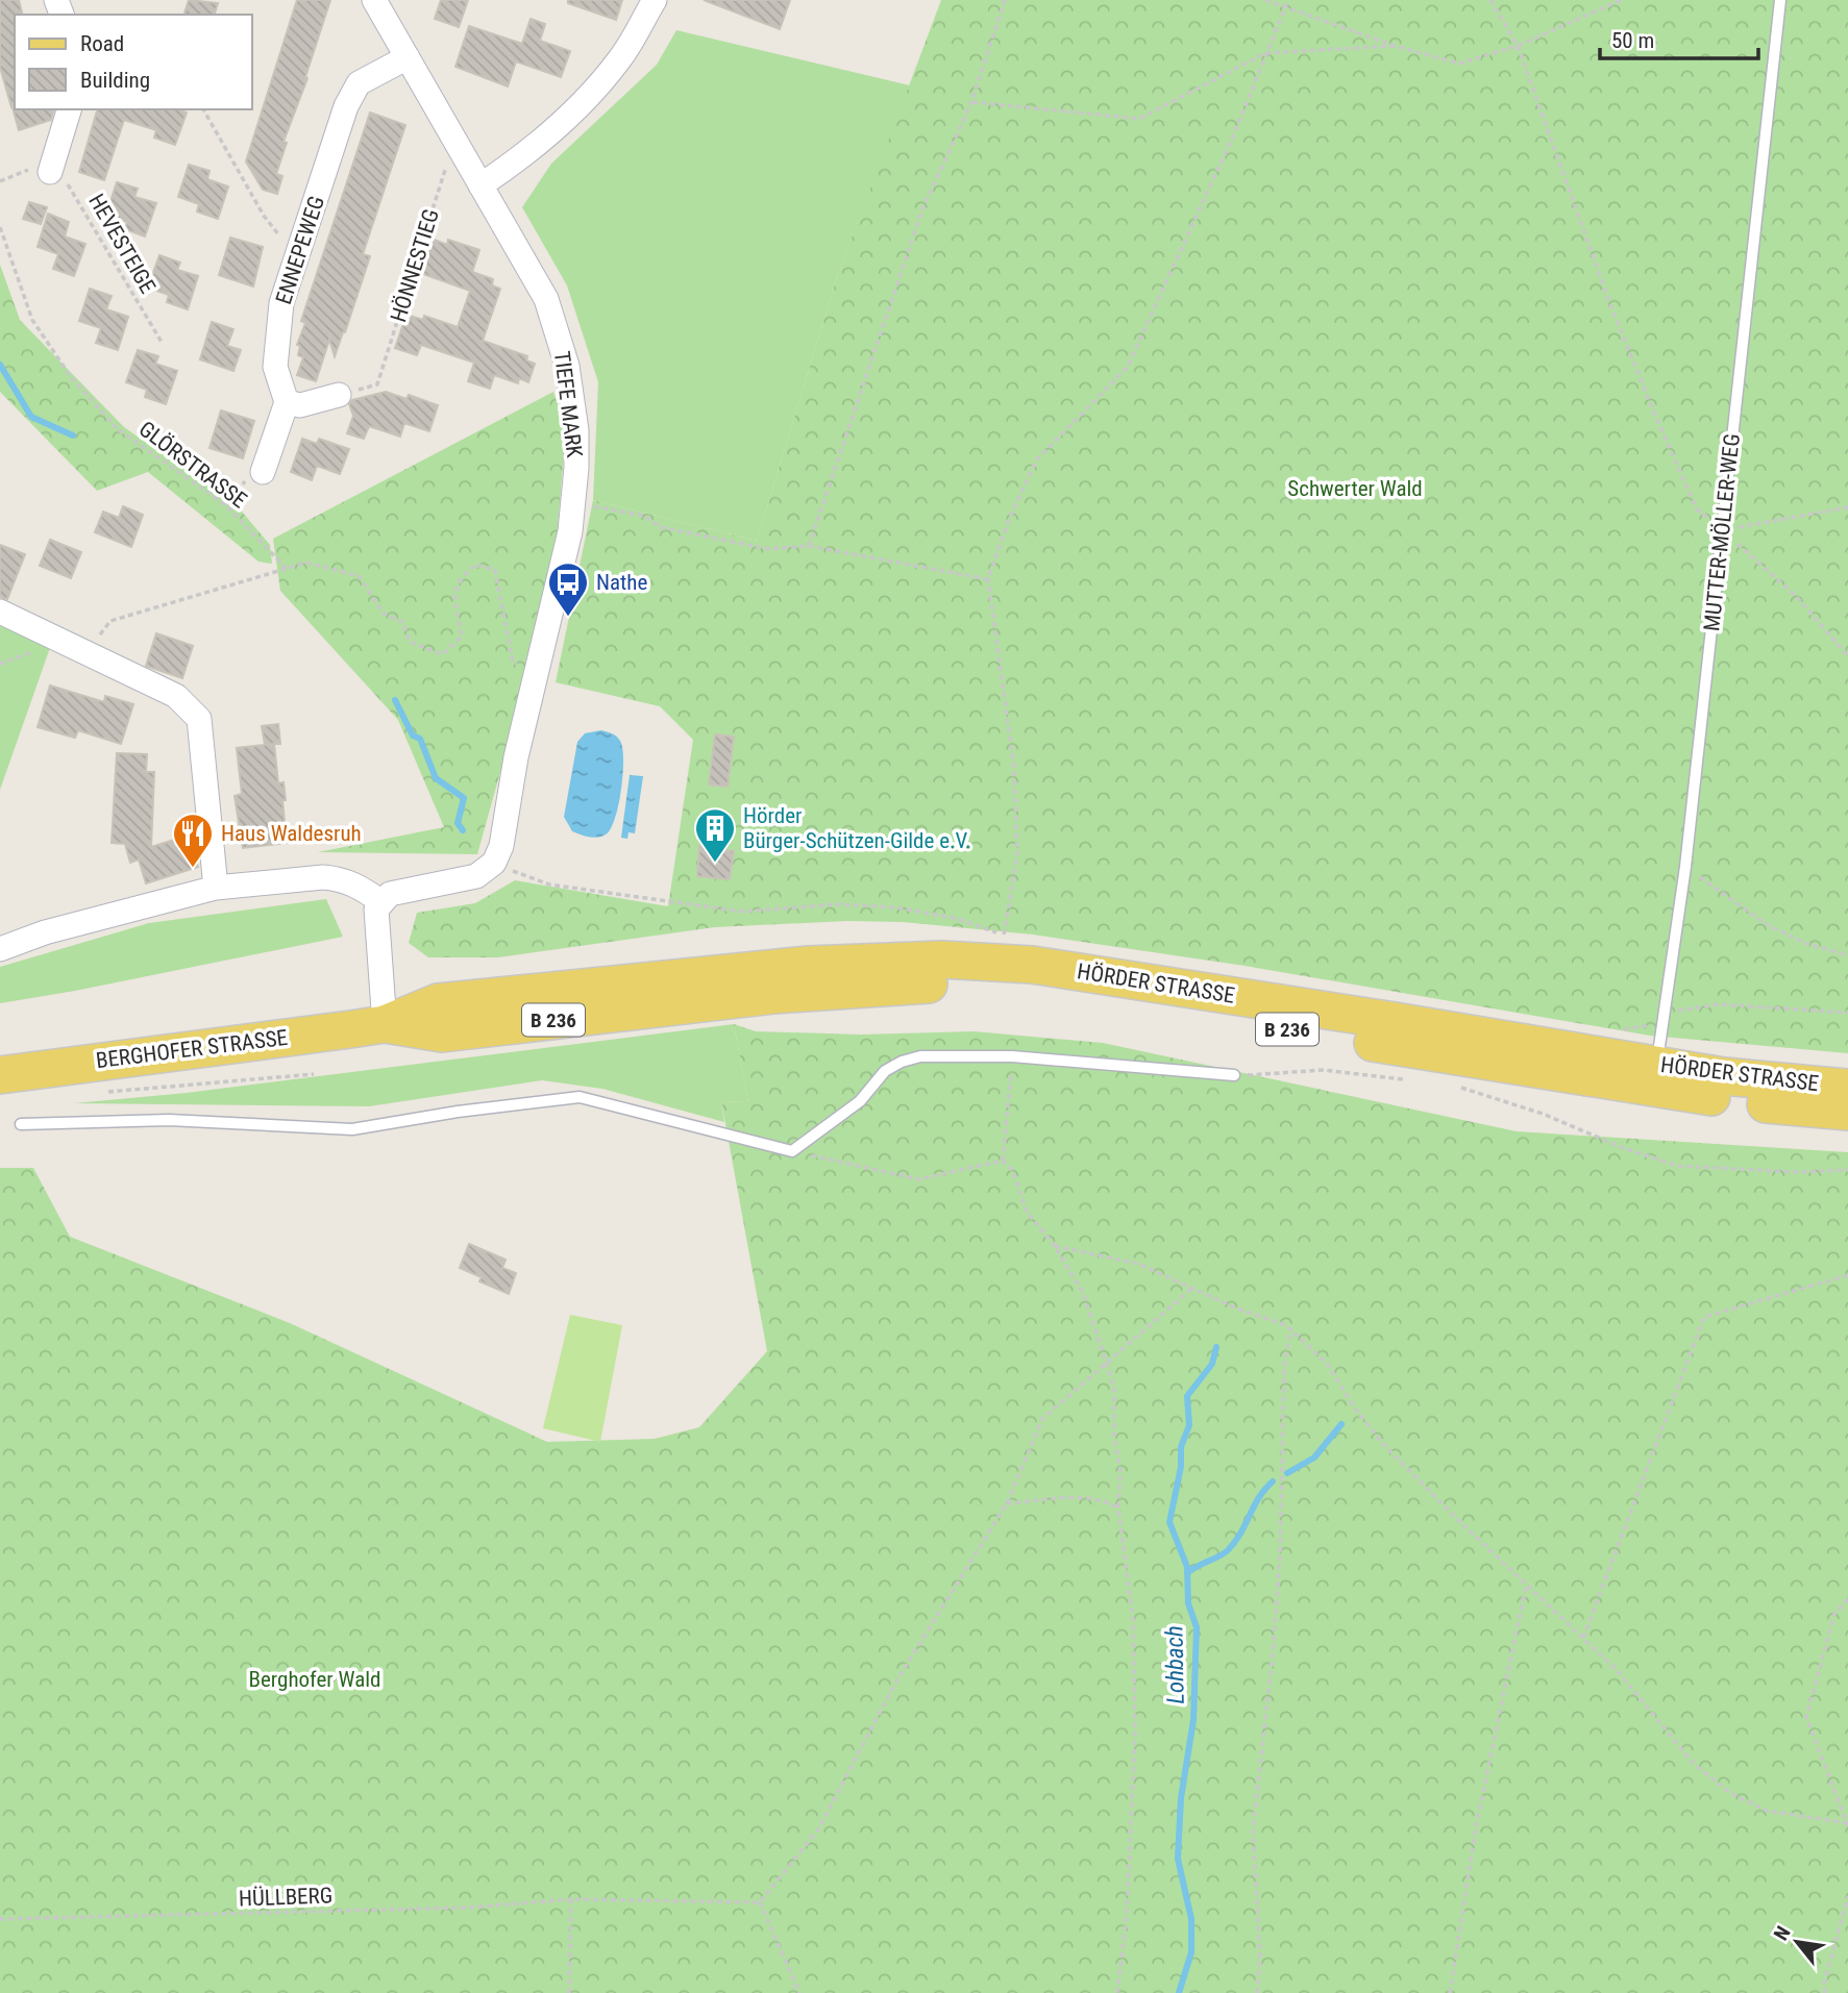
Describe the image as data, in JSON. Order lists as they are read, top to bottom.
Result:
{
  "streets": {
    "main road": ["HÖRDER STRASSE", "B 236", "BERGHOFER STRASSE"],
    "street": ["ENNEPEWEG", "TIEFE MARK"],
    "lane": ["MUTTER-MÖLLER-WEG"],
    "path": [
      "HEVESTEIGE",
      "HÖNNESTIEG",
      "GLÖRSTRASSE",
      "HÜLLBERG"
    ]
  },
  "crossings": [
    ["ENNEPEWEG", "TIEFE MARK"],
    ["HÖNNESTIEG", "TIEFE MARK"],
    ["MUTTER-MÖLLER-WEG", "HÖRDER STRASSE"],
    ["HÖRDER STRASSE", "BERGHOFER STRASSE"]
  ],
  "water": ["Lohbach"],
  "parks": ["Schwerter Wald", "Berghofer Wald"],
  "places": {
    "bus stop": ["Nathe"],
    "building": ["Hörder Bürger-Schützen-Gilde e.V."],
    "restaurant": ["Haus Waldesruh"]
  },
  "legend": ["Road", "Building"],
  "scale_bar": "50 m",
  "north": "top left"
}
